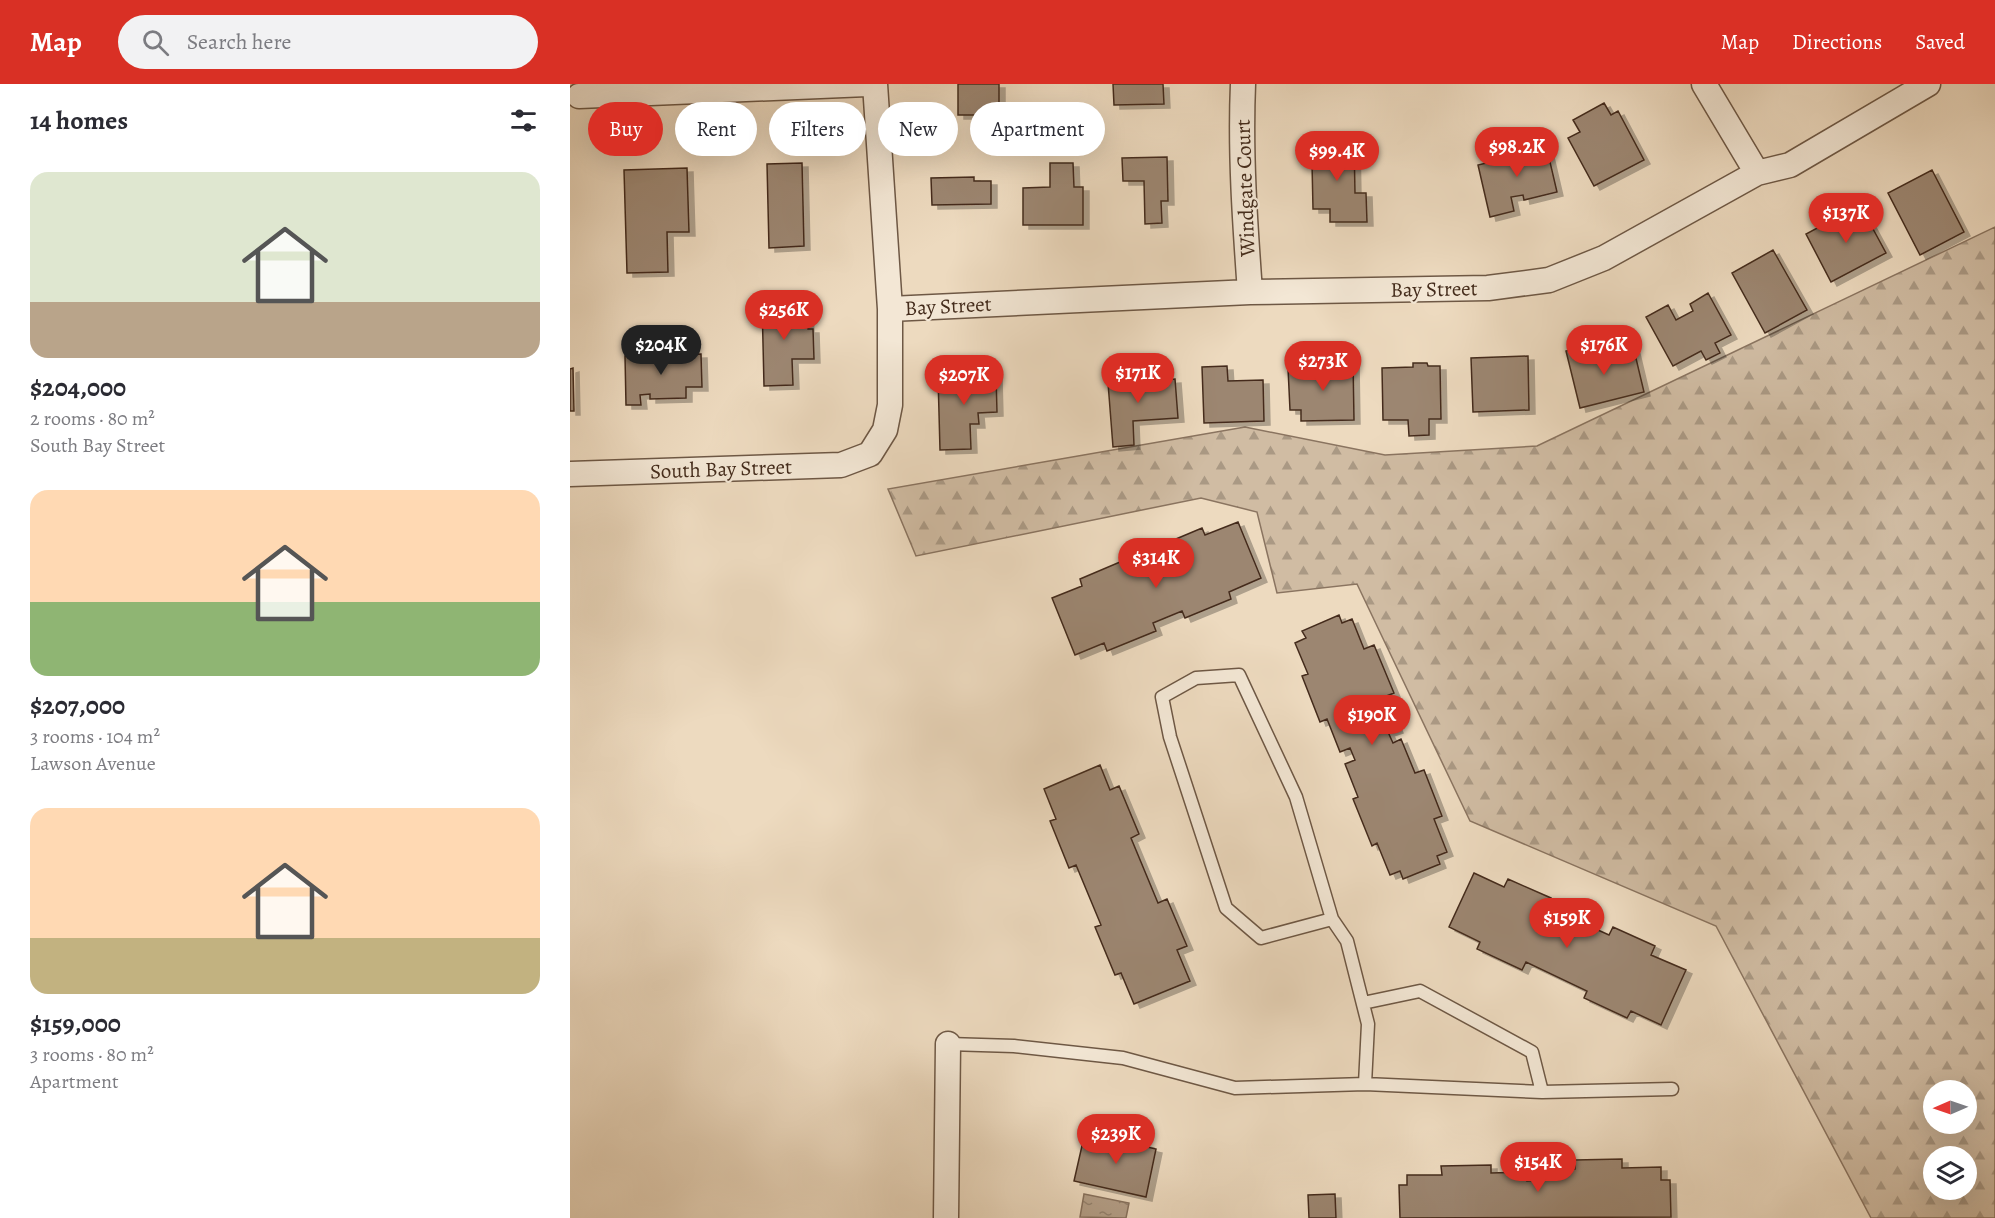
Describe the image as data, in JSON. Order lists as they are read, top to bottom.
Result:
{
  "streets": {
    "street": ["Windgate Court", "Bay Street", "South Bay Street"]
  },
  "crossings": [
    ["Windgate Court", "Bay Street"],
    ["Bay Street", "South Bay Street"]
  ],
  "north": "left",
  "page": {
    "header": "Map",
    "search": "Search here",
    "nav": ["Map", "Directions", "Saved"],
    "heading": "14 homes",
    "chip": [
      "Buy",
      "Rent",
      "Filters",
      "New",
      "Apartment"
    ],
    "price": [
      "$98.2K",
      "$99.4K",
      "$137K",
      "$256K",
      "$204K",
      "$176K",
      "$273K",
      "$171K",
      "$207K",
      "$314K",
      "$190K",
      "$159K",
      "$239K",
      "$154K"
    ],
    "list": [
      {
        "name": "$204,000",
        "note": "2 rooms · 80 m² · South Bay Street"
      },
      {
        "name": "$207,000",
        "note": "3 rooms · 104 m² · Lawson Avenue"
      },
      {
        "name": "$159,000",
        "note": "3 rooms · 80 m² · Apartment"
      }
    ]
  }
}
